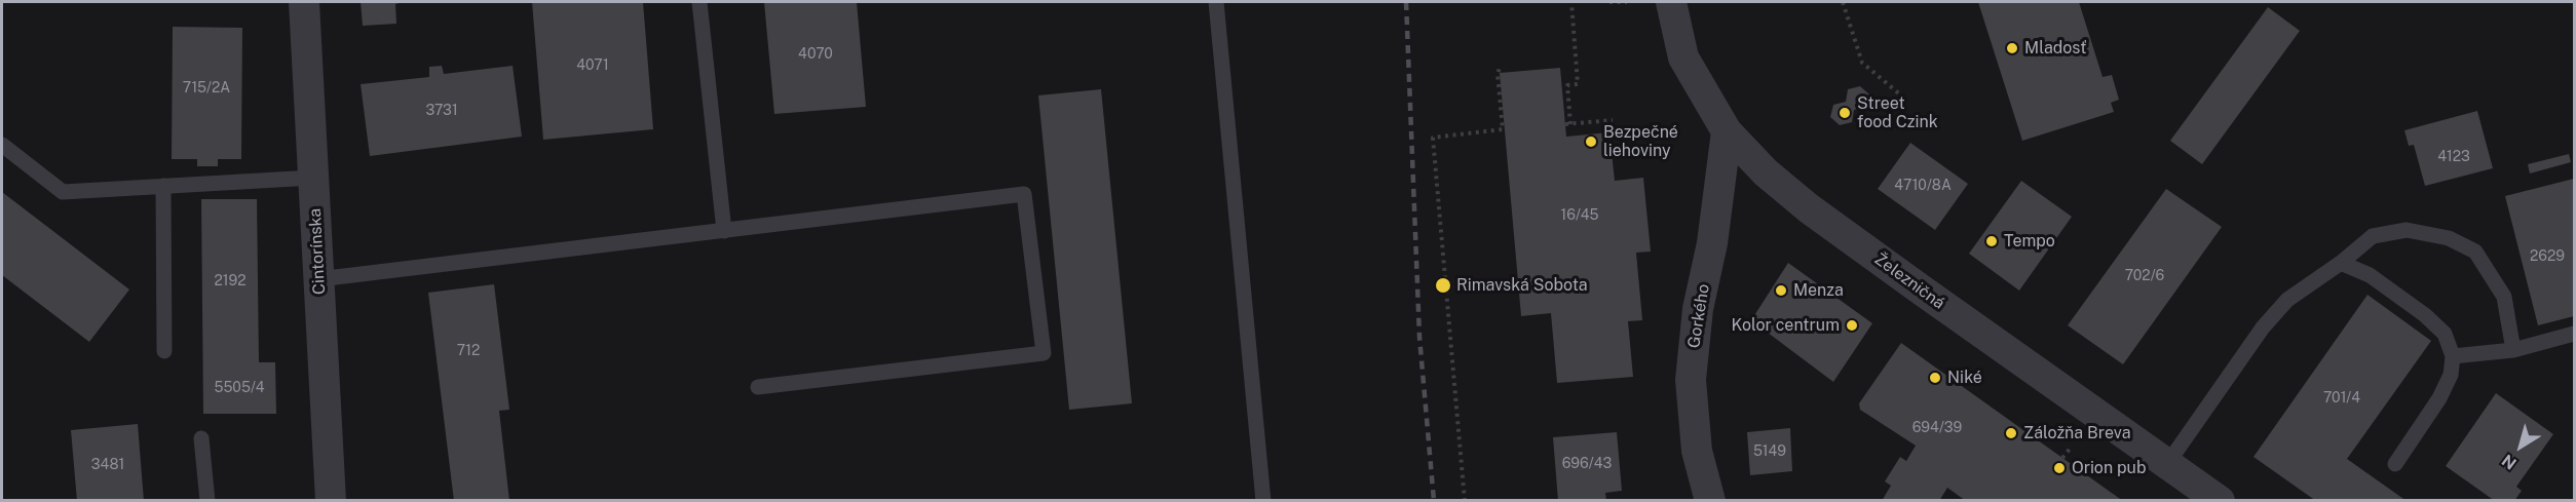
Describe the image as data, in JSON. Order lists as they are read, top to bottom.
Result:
{
  "streets": {
    "street": ["Cintorínska", "Železničná", "Gorkého"]
  },
  "crossings": [
    ["Železničná", "Gorkého"]
  ],
  "places": [
    "Mladosť",
    "Street food Czink",
    "Bezpečné liehoviny",
    "Tempo",
    "Rimavská Sobota",
    "Menza",
    "Kolor centrum",
    "Niké",
    "Záložňa Breva",
    "Orion pub"
  ],
  "house_numbers": [
    "4070",
    "4071",
    "715/2A",
    "3731",
    "4123",
    "4710/8A",
    "16/45",
    "2629",
    "702/6",
    "2192",
    "712",
    "5505/4",
    "701/4",
    "694/39",
    "5149",
    "696/43",
    "3481"
  ],
  "north": "bottom left"
}
